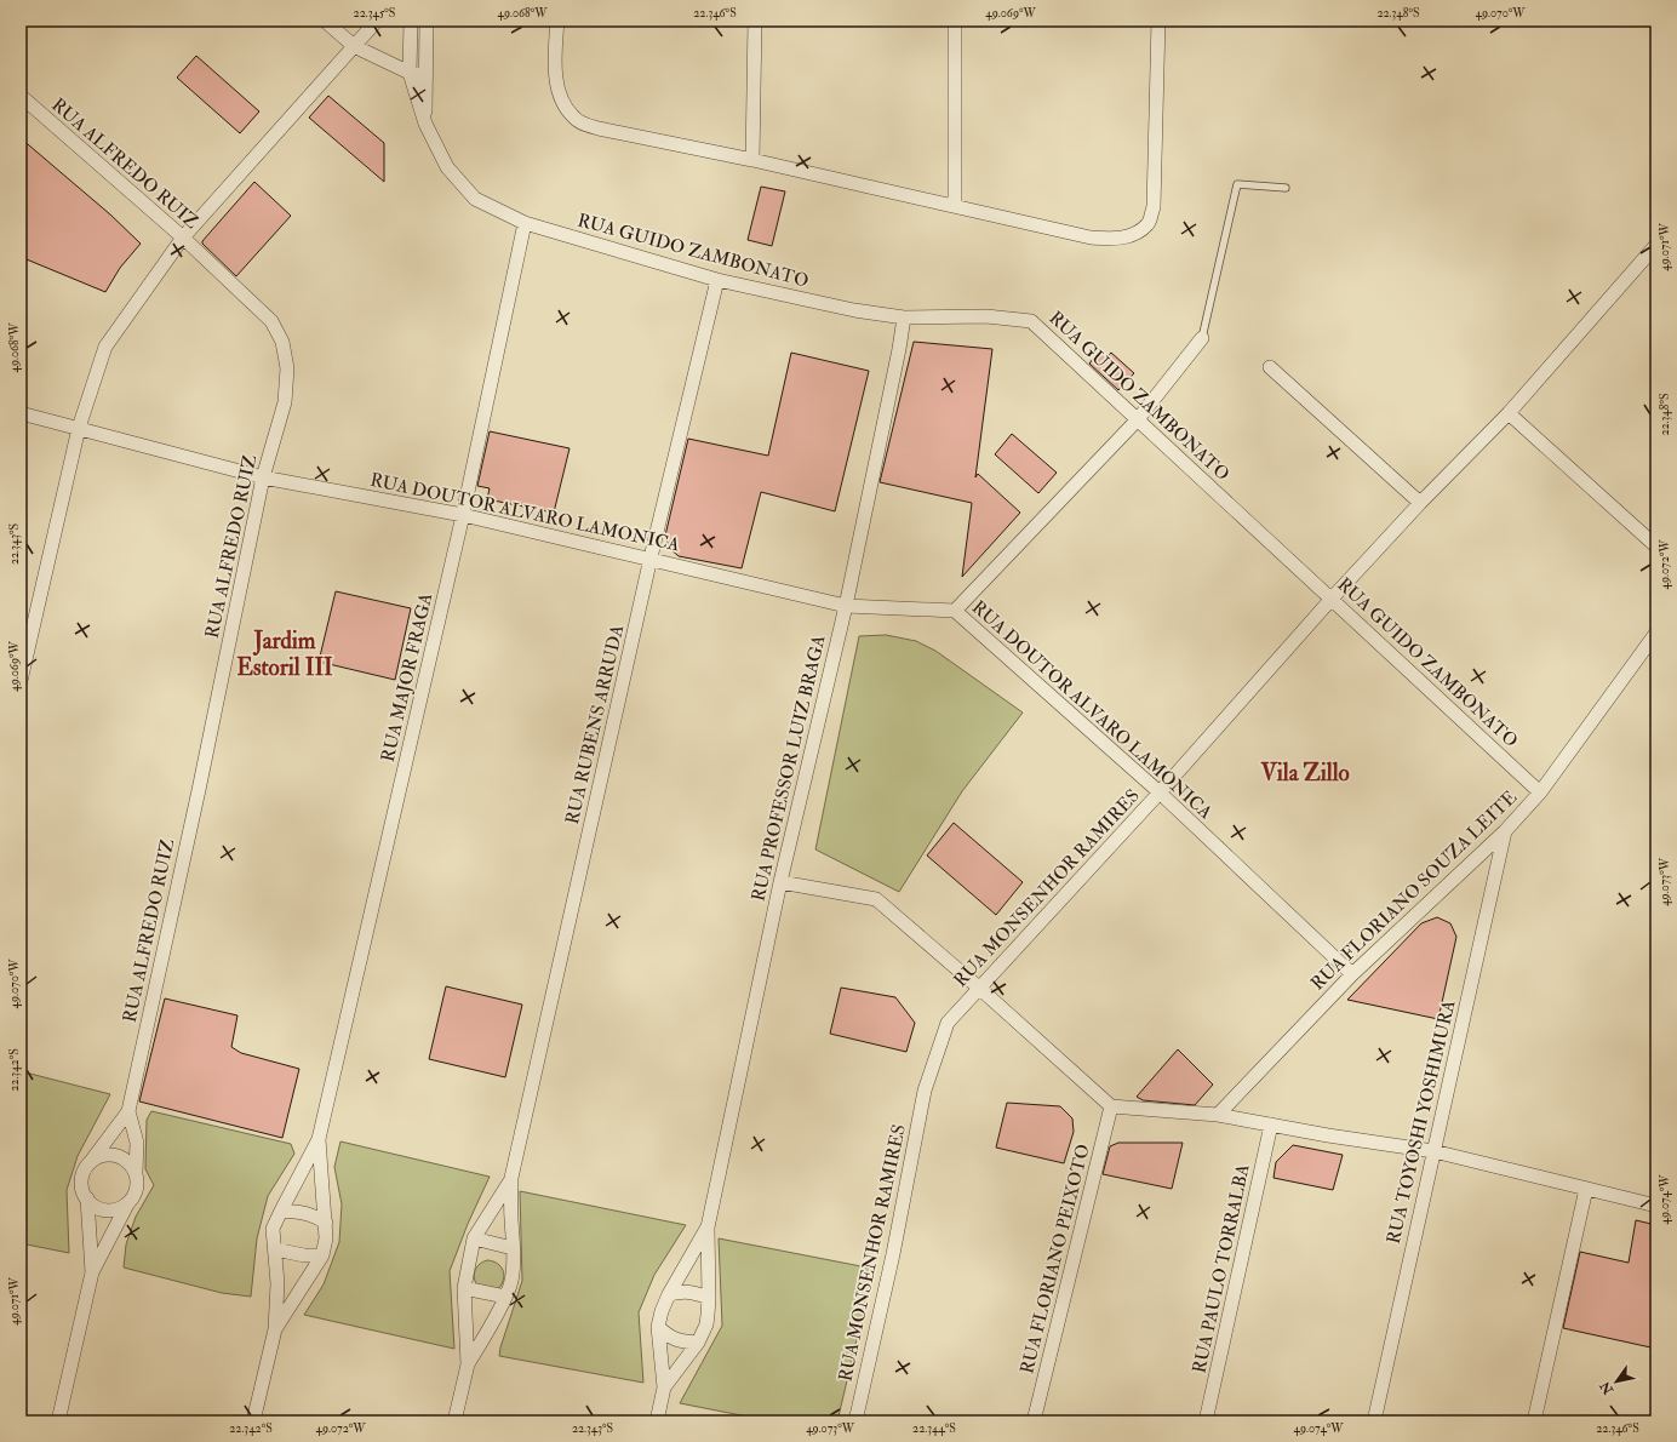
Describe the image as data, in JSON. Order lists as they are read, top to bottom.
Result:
{
  "streets": {
    "street": [
      "RUA ALFREDO RUIZ",
      "RUA GUIDO ZAMBONATO",
      "RUA DOUTOR ALVARO LAMONICA",
      "RUA MAJOR FRAGA",
      "RUA RUBENS ARRUDA",
      "RUA PROFESSOR LUIZ BRAGA",
      "RUA MONSENHOR RAMIRES",
      "RUA FLORIANO SOUZA LEITE",
      "RUA TOYOSHI YOSHIMURA",
      "RUA FLORIANO PEIXOTO",
      "RUA PAULO TORRALBA"
    ]
  },
  "crossings": [
    ["RUA ALFREDO RUIZ", "RUA DOUTOR ALVARO LAMONICA"],
    ["RUA GUIDO ZAMBONATO", "RUA MAJOR FRAGA"],
    ["RUA GUIDO ZAMBONATO", "RUA RUBENS ARRUDA"],
    ["RUA GUIDO ZAMBONATO", "RUA PROFESSOR LUIZ BRAGA"],
    ["RUA GUIDO ZAMBONATO", "RUA MONSENHOR RAMIRES"],
    ["RUA GUIDO ZAMBONATO", "RUA FLORIANO SOUZA LEITE"],
    ["RUA DOUTOR ALVARO LAMONICA", "RUA MAJOR FRAGA"],
    ["RUA DOUTOR ALVARO LAMONICA", "RUA RUBENS ARRUDA"],
    ["RUA DOUTOR ALVARO LAMONICA", "RUA PROFESSOR LUIZ BRAGA"],
    ["RUA DOUTOR ALVARO LAMONICA", "RUA MONSENHOR RAMIRES"],
    ["RUA DOUTOR ALVARO LAMONICA", "RUA FLORIANO SOUZA LEITE"],
    ["RUA FLORIANO SOUZA LEITE", "RUA TOYOSHI YOSHIMURA"]
  ],
  "districts": ["Jardim Estoril III", "Vila Zillo"],
  "north": "bottom left",
  "coordinates": [
    "22.345°S",
    "49.068°W",
    "22.346°S",
    "49.069°W",
    "22.348°S",
    "49.070°W",
    "49.071°W",
    "22.343°S",
    "49.072°W",
    "49.073°W",
    "22.342°S",
    "49.074°W",
    "22.344°S"
  ]
}
